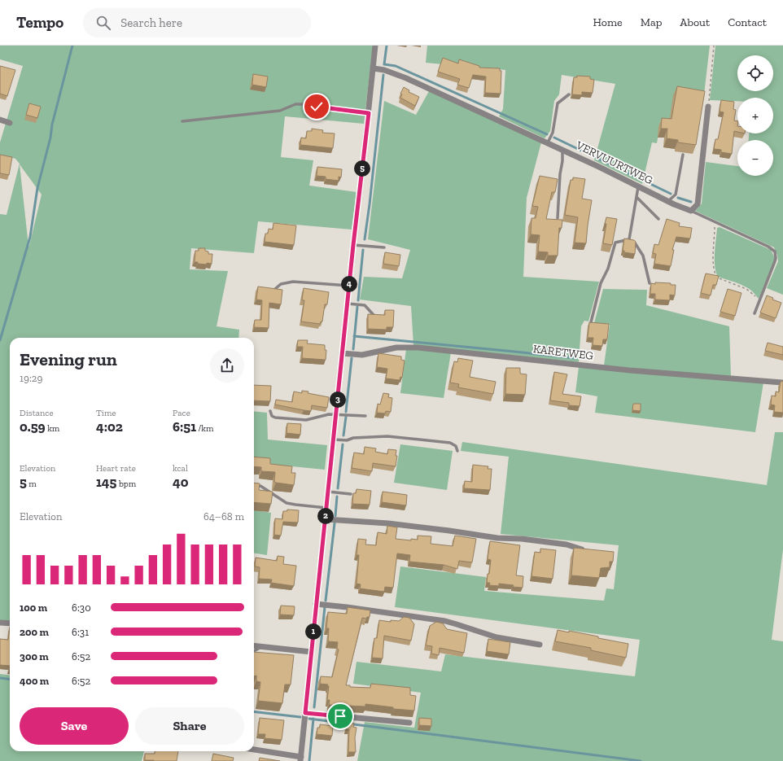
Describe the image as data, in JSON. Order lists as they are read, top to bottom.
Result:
{
  "streets": {
    "street": ["VERVUURTWEG", "KARETWEG"]
  },
  "page": {
    "header": "Tempo",
    "search": "Search here",
    "nav": [
      "Home",
      "Map",
      "About",
      "Contact"
    ],
    "map_buttons": ["+", "−"],
    "pins": [
      "5",
      "4",
      "3",
      "2",
      "1"
    ],
    "heading": ["Evening run", "19:29"],
    "stats": [
      ["Distance", "0.59 km"],
      ["Time", "4:02"],
      ["Pace", "6:51 /km"],
      ["Elevation", "5 m"],
      ["Heart rate", "145 bpm"],
      ["kcal", "40"]
    ],
    "chart": ["Elevation", "64–68 m"],
    "list": [
      {
        "name": "100 m",
        "note": "6:30"
      },
      {
        "name": "200 m",
        "note": "6:31"
      },
      {
        "name": "300 m",
        "note": "6:52"
      },
      {
        "name": "400 m",
        "note": "6:52"
      }
    ],
    "buttons": ["Save", "Share"]
  }
}
